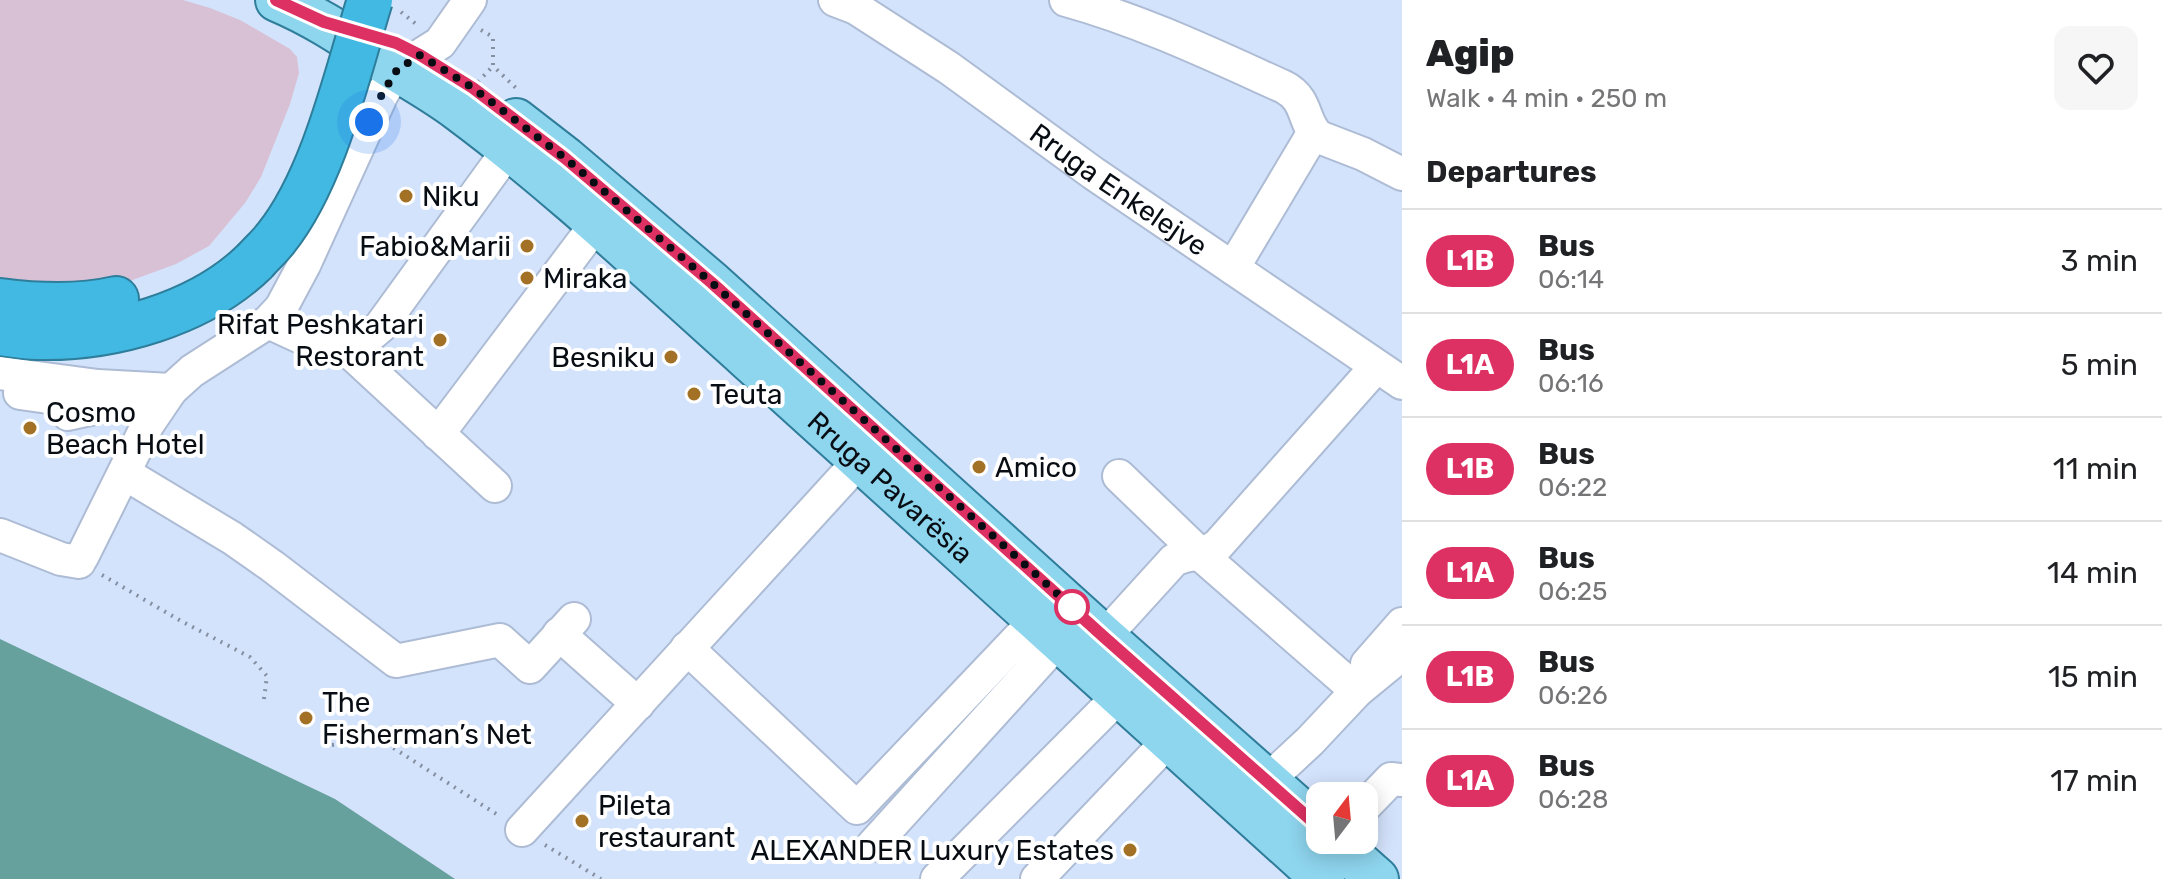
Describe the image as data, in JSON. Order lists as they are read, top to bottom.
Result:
{
  "streets": {
    "main road": ["Rruga Pavarësia"],
    "street": ["Rruga Enkelejve"]
  },
  "places": [
    "Niku",
    "Fabio&Marii",
    "Miraka",
    "Rifat Peshkatari Restorant",
    "Besniku",
    "Teuta",
    "Cosmo Beach Hotel",
    "Amico",
    "The Fisherman’s Net",
    "Pileta restaurant",
    "ALEXANDER Luxury Estates"
  ],
  "lines": ["bus line L1B"],
  "north": "top",
  "page": {
    "heading": [
      ["Agip", "Walk · 4 min · 250 m"],
      "Departures"
    ],
    "list": [
      {
        "mark": "L1B",
        "name": "Bus",
        "note": "06:14",
        "value": "3 min"
      },
      {
        "mark": "L1A",
        "name": "Bus",
        "note": "06:16",
        "value": "5 min"
      },
      {
        "mark": "L1B",
        "name": "Bus",
        "note": "06:22",
        "value": "11 min"
      },
      {
        "mark": "L1A",
        "name": "Bus",
        "note": "06:25",
        "value": "14 min"
      },
      {
        "mark": "L1B",
        "name": "Bus",
        "note": "06:26",
        "value": "15 min"
      },
      {
        "mark": "L1A",
        "name": "Bus",
        "note": "06:28",
        "value": "17 min"
      }
    ]
  }
}
